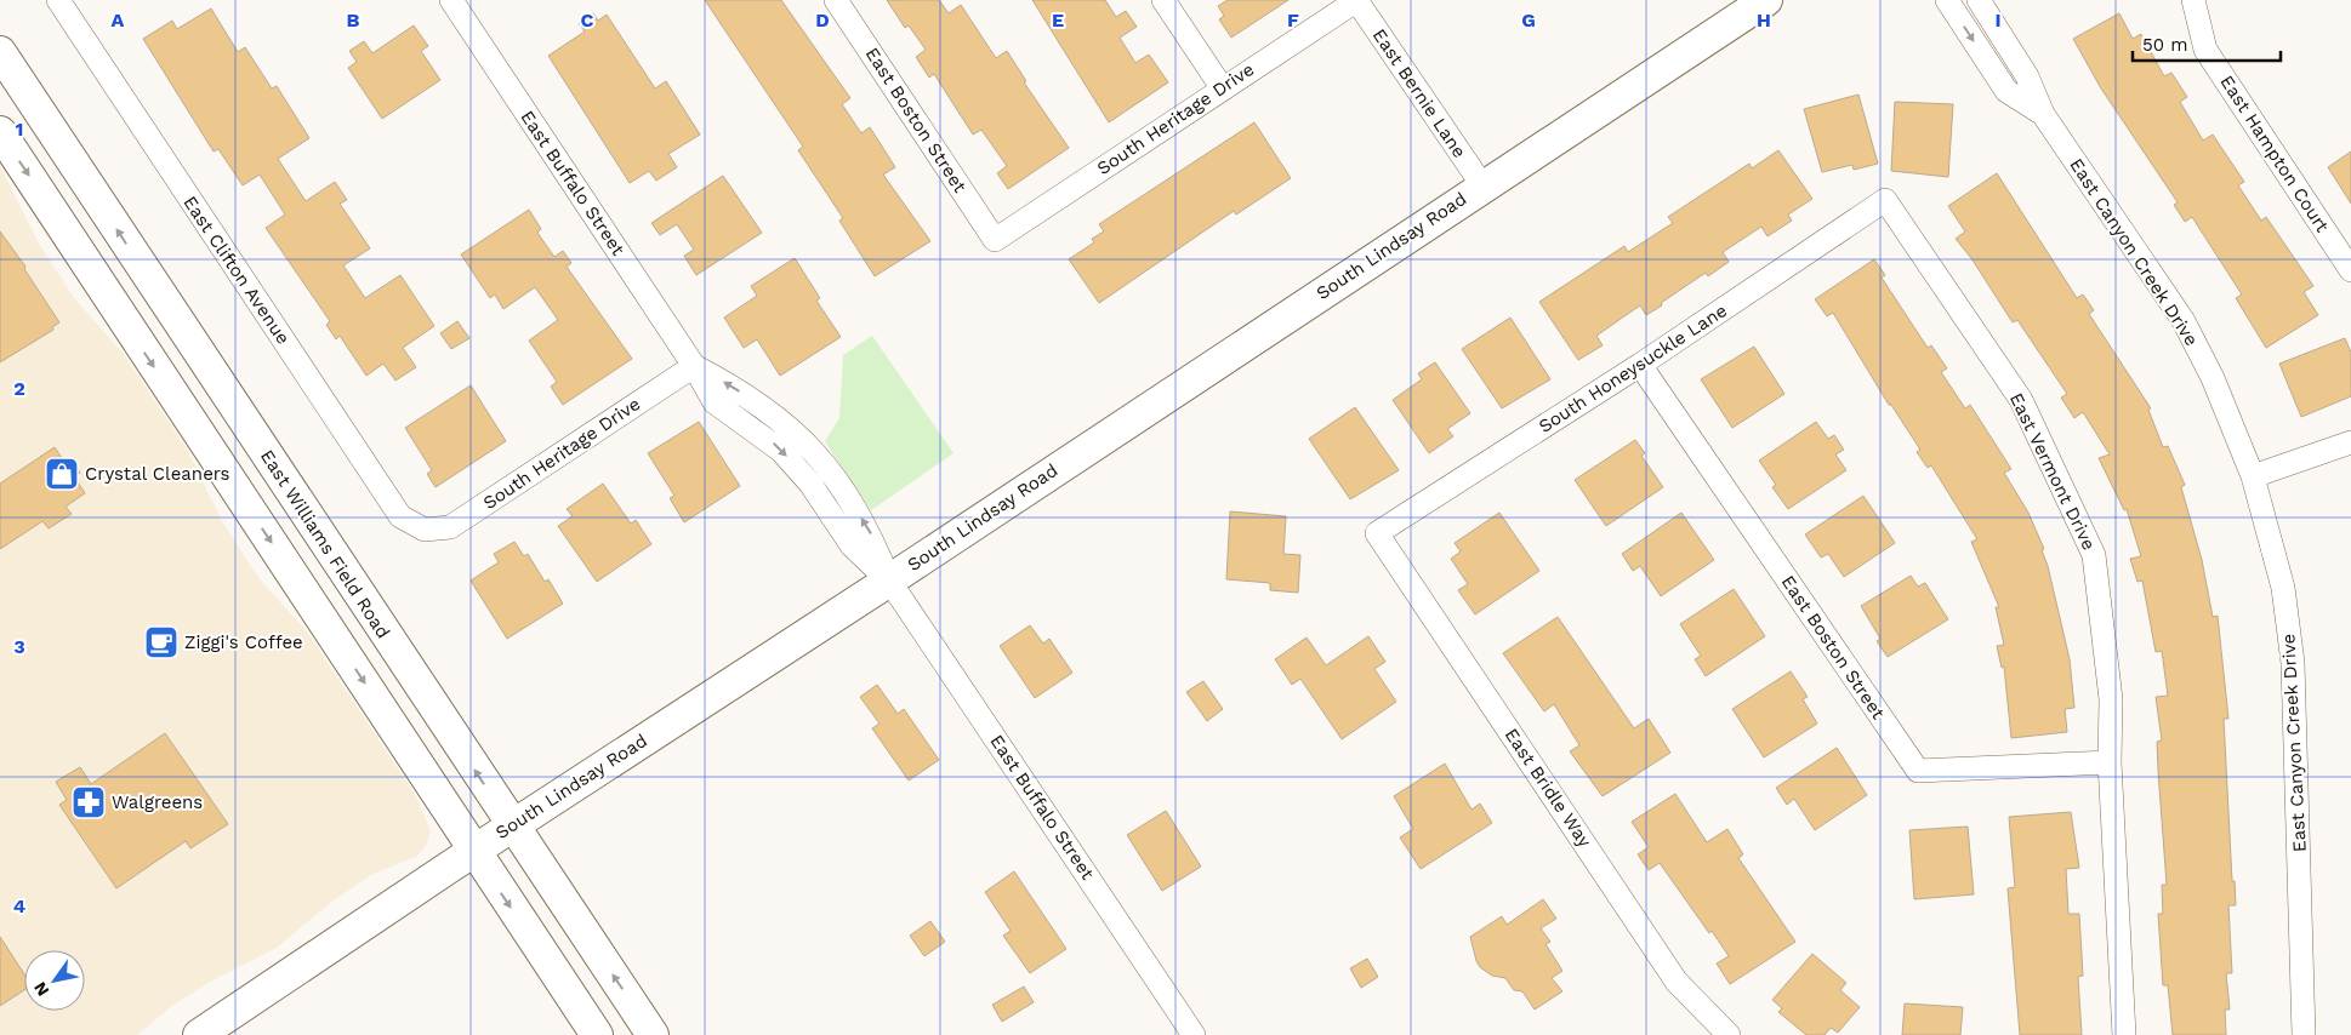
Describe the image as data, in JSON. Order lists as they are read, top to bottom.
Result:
{
  "streets": {
    "main road": ["South Lindsay Road", "East Williams Field Road"],
    "street": [
      "East Bernie Lane",
      "South Heritage Drive",
      "East Boston Street",
      "East Hampton Court",
      "East Buffalo Street",
      "East Canyon Creek Drive",
      "East Clifton Avenue",
      "South Honeysuckle Lane",
      "East Vermont Drive",
      "East Bridle Way"
    ]
  },
  "crossings": [
    ["East Bernie Lane", "South Heritage Drive"],
    ["East Bernie Lane", "South Lindsay Road"],
    ["South Heritage Drive", "East Boston Street"],
    ["South Heritage Drive", "East Buffalo Street"],
    ["South Heritage Drive", "East Clifton Avenue"],
    ["East Boston Street", "South Honeysuckle Lane"],
    ["East Boston Street", "East Vermont Drive"],
    ["East Buffalo Street", "South Lindsay Road"],
    ["South Lindsay Road", "East Williams Field Road"],
    ["South Honeysuckle Lane", "East Vermont Drive"],
    ["South Honeysuckle Lane", "East Bridle Way"]
  ],
  "places": {
    "shop": ["Crystal Cleaners"],
    "cafe": ["Ziggi's Coffee"],
    "pharmacy": ["Walgreens"]
  },
  "scale_bar": "50 m",
  "north": "bottom left",
  "grid": {
    "columns": [
      "A",
      "B",
      "C",
      "D",
      "E",
      "F",
      "G",
      "H",
      "I"
    ],
    "rows": [
      "1",
      "2",
      "3",
      "4"
    ]
  }
}
